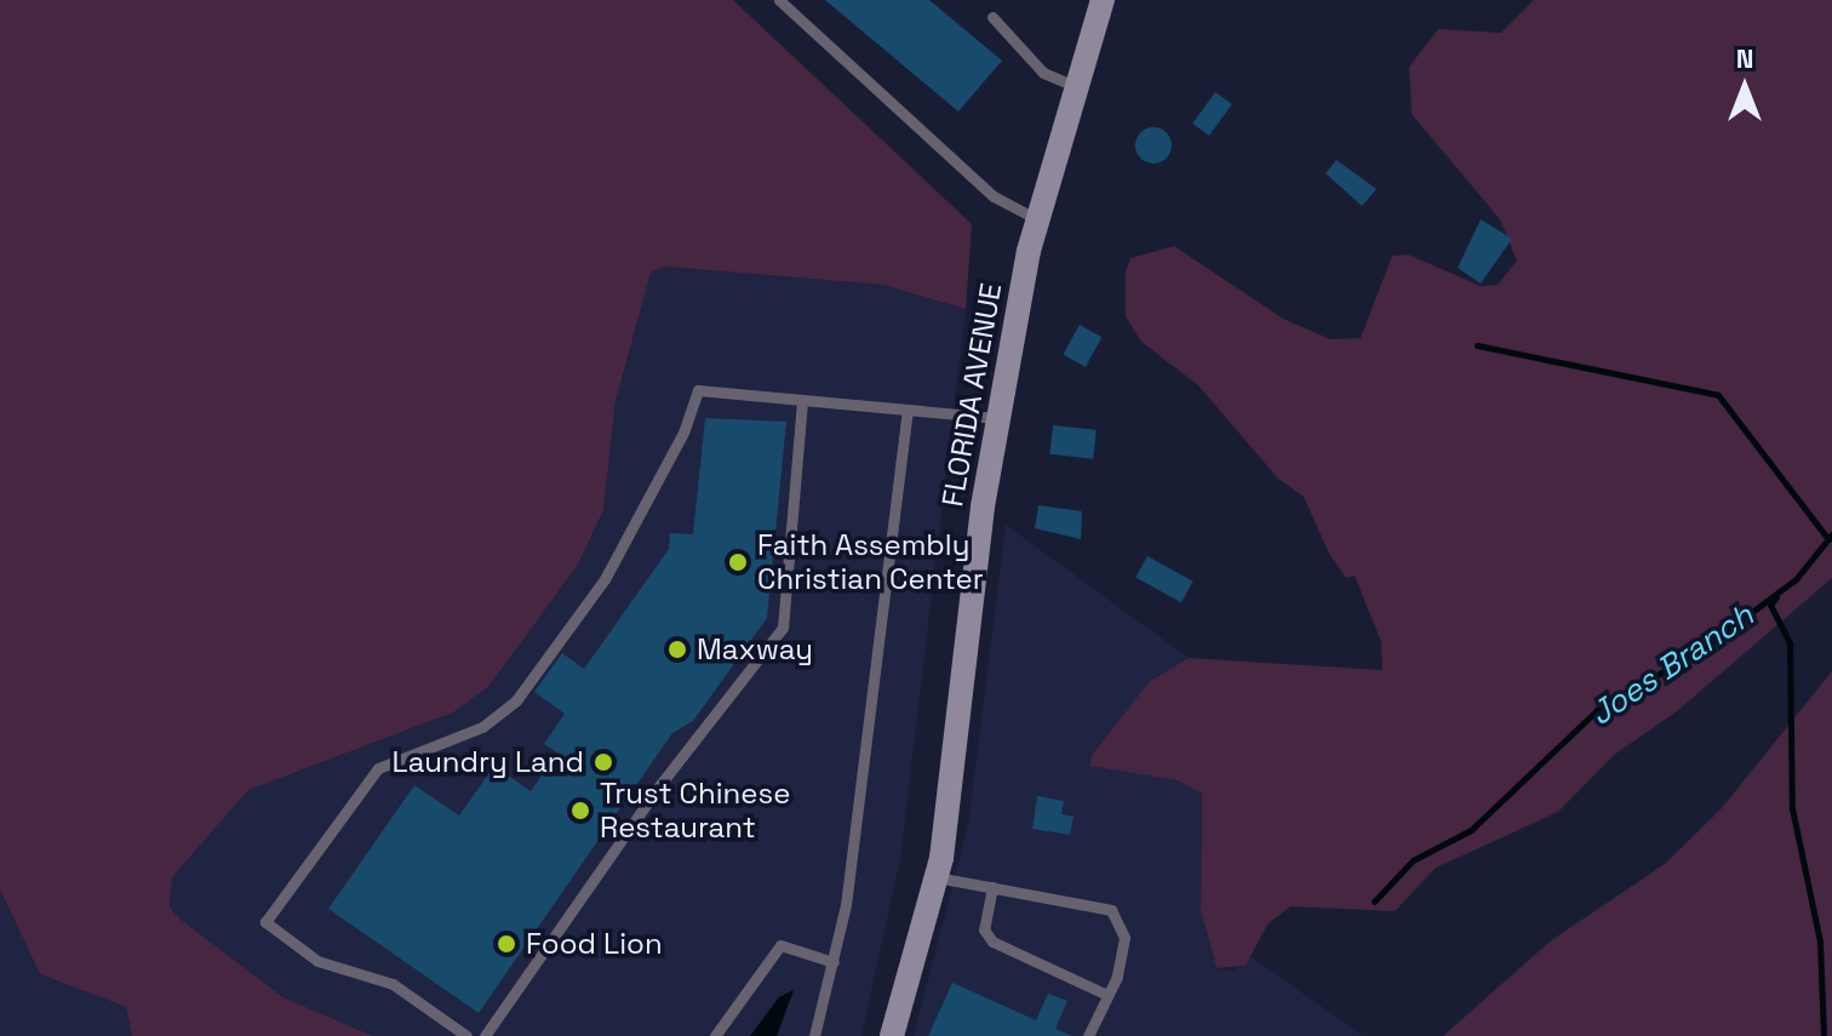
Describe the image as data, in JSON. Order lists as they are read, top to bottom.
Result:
{
  "streets": {
    "main road": ["FLORIDA AVENUE"]
  },
  "water": ["Joes Branch"],
  "places": [
    "Faith Assembly Christian Center",
    "Maxway",
    "Laundry Land",
    "Trust Chinese Restaurant",
    "Food Lion"
  ],
  "north": "top"
}
